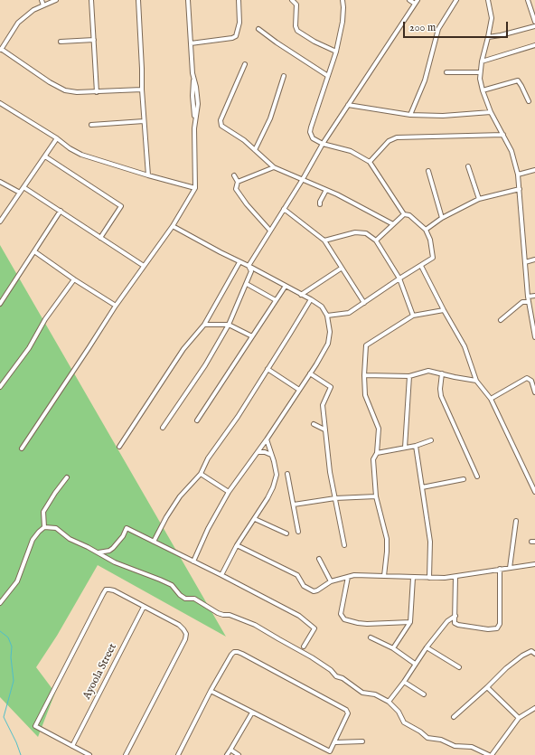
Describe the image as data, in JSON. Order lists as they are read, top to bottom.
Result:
{
  "streets": {
    "street": ["Ayoola Street"]
  },
  "scale_bar": "200 m"
}
